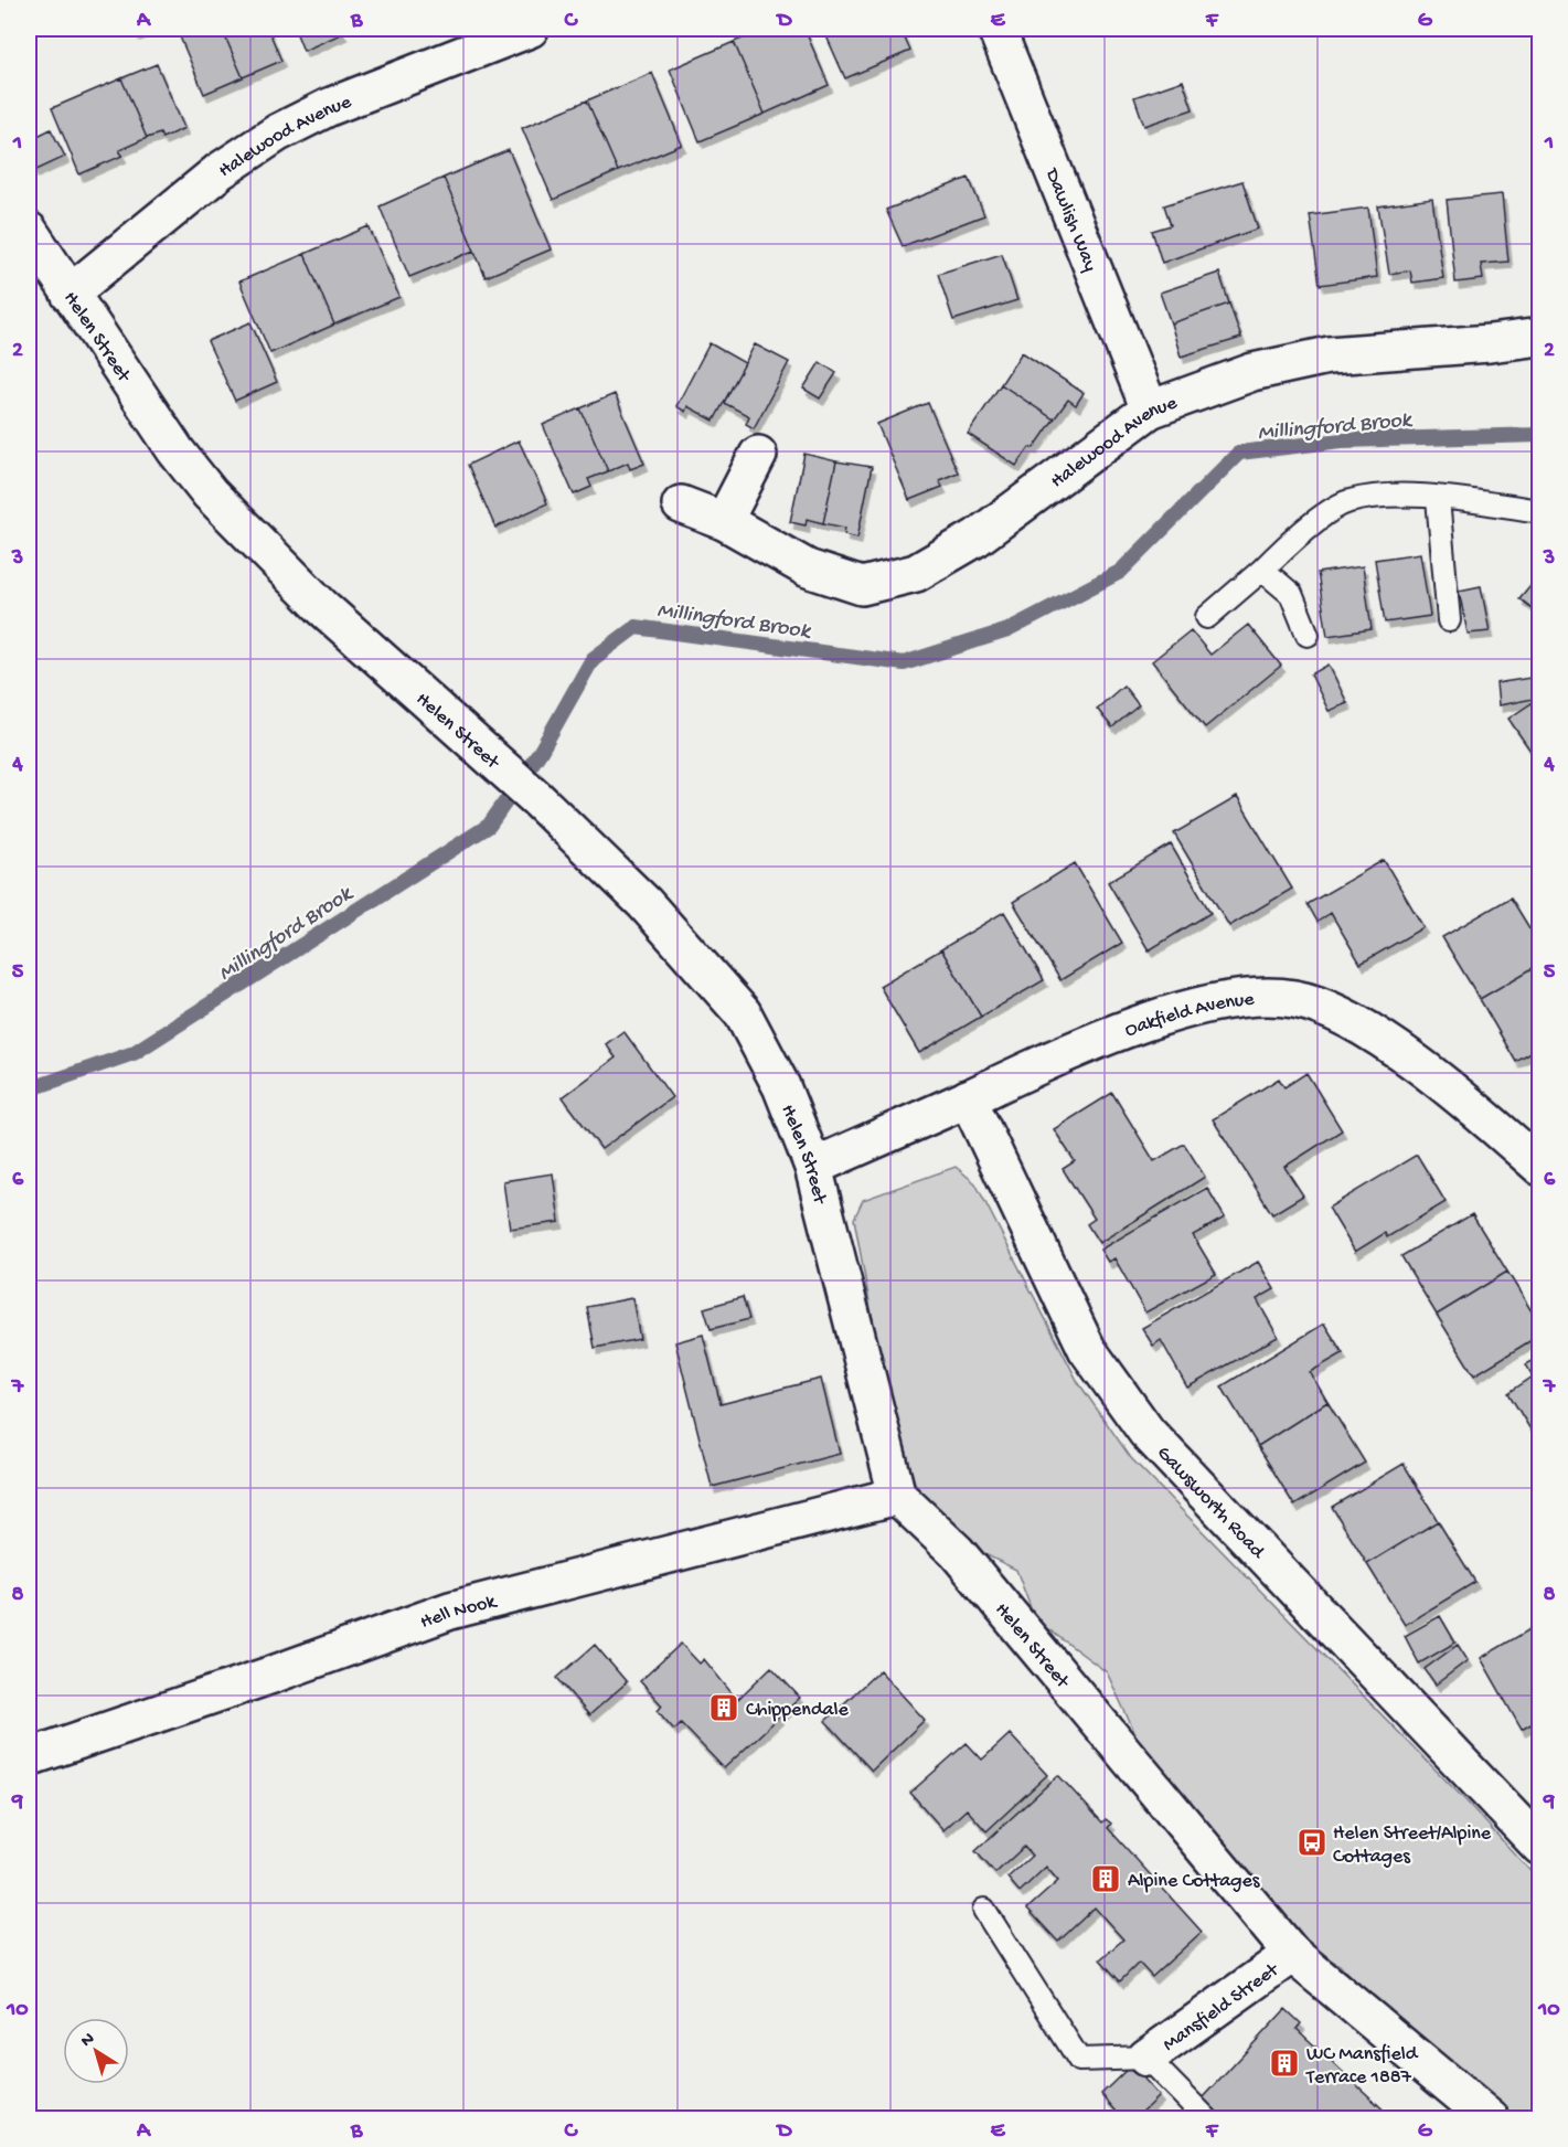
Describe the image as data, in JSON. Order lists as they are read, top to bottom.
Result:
{
  "streets": {
    "street": [
      "Halewood Avenue",
      "Dawlish Way",
      "Helen Street",
      "Oakfield Avenue",
      "Gawsworth Road",
      "Hell Nook",
      "Mansfield Street"
    ]
  },
  "crossings": [
    ["Halewood Avenue", "Dawlish Way"],
    ["Halewood Avenue", "Helen Street"],
    ["Helen Street", "Oakfield Avenue"],
    ["Helen Street", "Hell Nook"],
    ["Helen Street", "Mansfield Street"],
    ["Oakfield Avenue", "Gawsworth Road"]
  ],
  "water": ["Millingford Brook"],
  "places": {
    "building": ["Chippendale", "Alpine Cottages", "WC Mansfield Terrace 1887"],
    "bus stop": ["Helen Street/Alpine Cottages"]
  },
  "north": "top left",
  "grid": {
    "columns": [
      "A",
      "B",
      "C",
      "D",
      "E",
      "F",
      "G"
    ],
    "rows": [
      "1",
      "2",
      "3",
      "4",
      "5",
      "6",
      "7",
      "8",
      "9",
      "10"
    ]
  }
}
